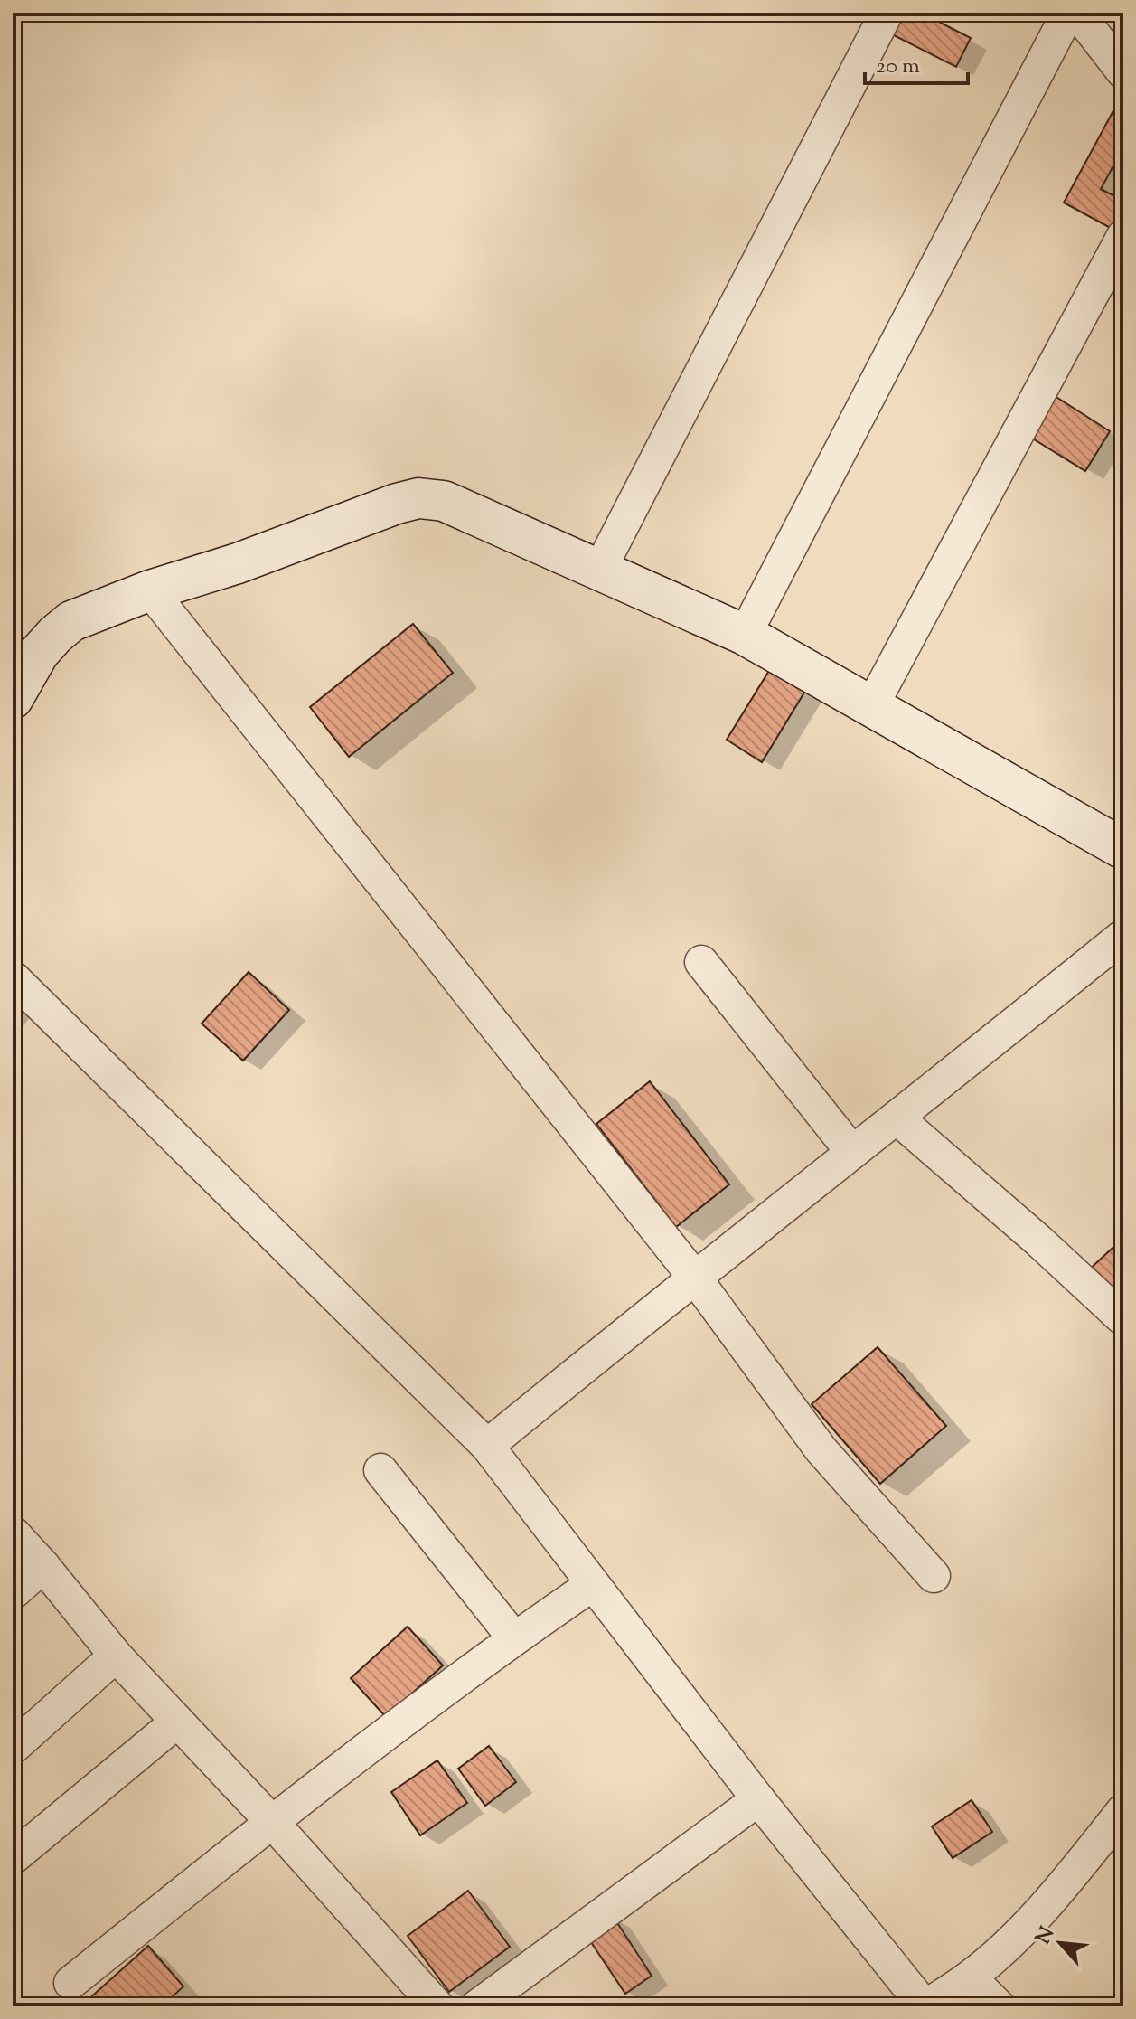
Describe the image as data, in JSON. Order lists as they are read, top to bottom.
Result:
{
  "scale_bar": "20 m",
  "north": "top left"
}
